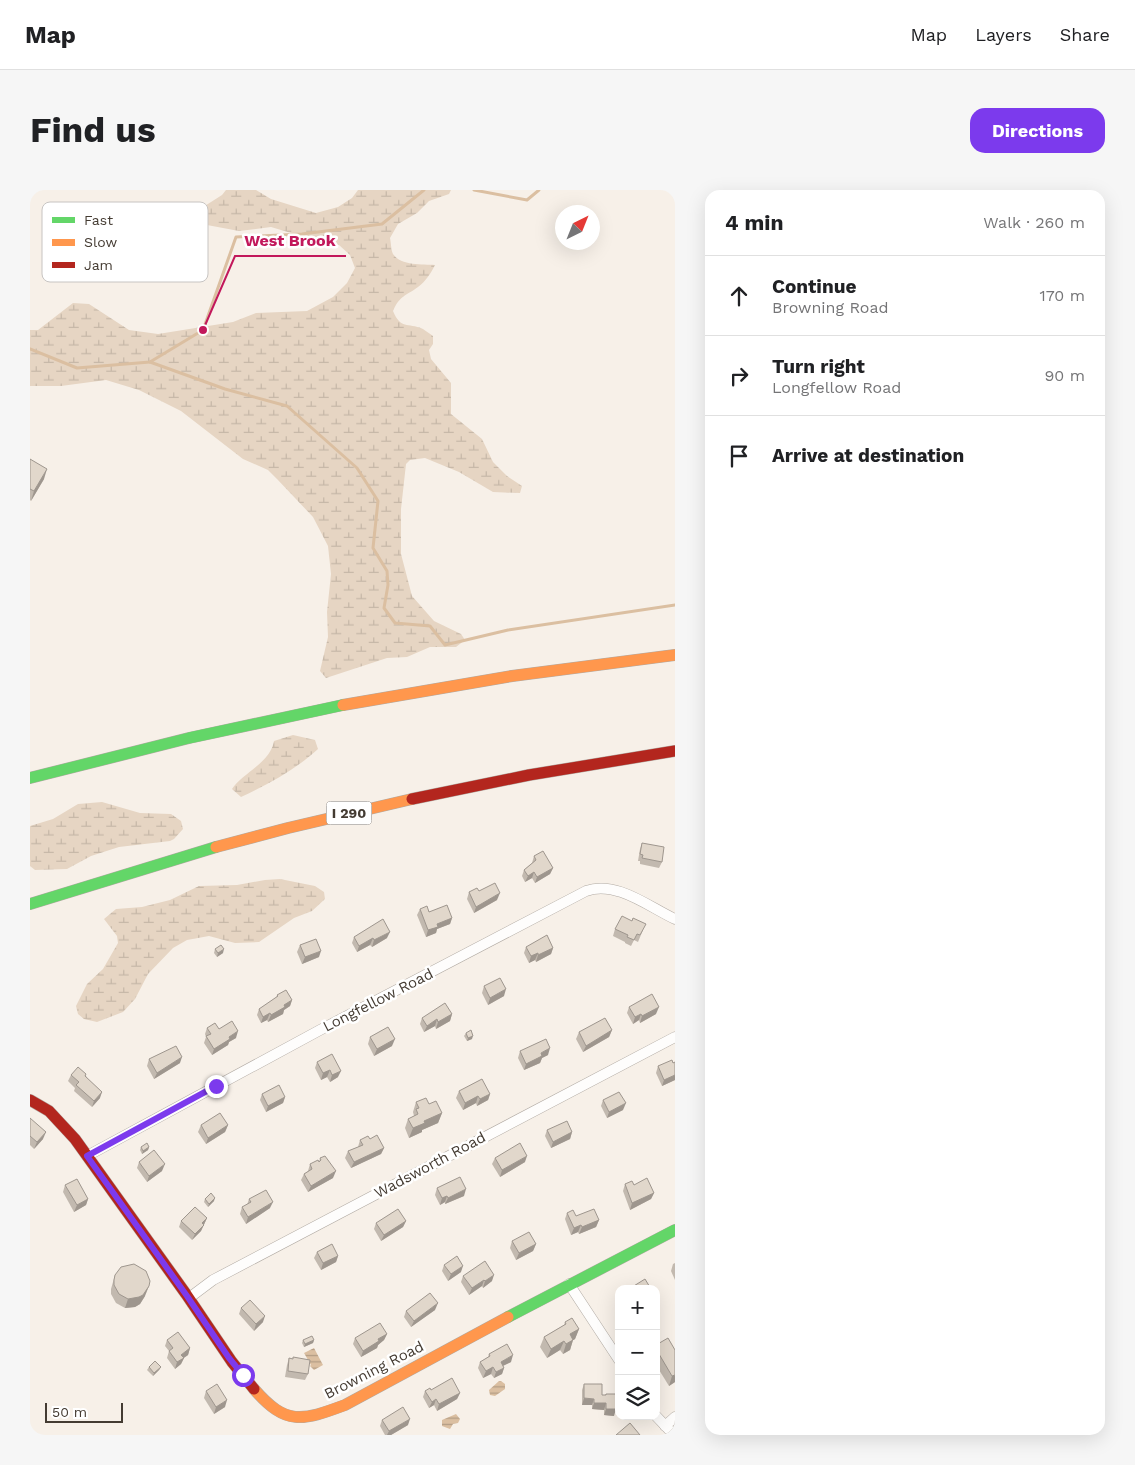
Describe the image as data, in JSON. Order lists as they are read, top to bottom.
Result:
{
  "streets": {
    "main road": ["I 290", "Browning Road"],
    "street": ["Longfellow Road", "Wadsworth Road"]
  },
  "crossings": [
    ["Longfellow Road", "Browning Road"],
    ["Wadsworth Road", "Browning Road"]
  ],
  "places": ["West Brook"],
  "legend": ["Fast", "Slow", "Jam"],
  "scale_bar": "50 m",
  "north": "top right",
  "page": {
    "header": "Map",
    "nav": ["Map", "Layers", "Share"],
    "buttons": "Directions",
    "title": "Find us",
    "heading": ["4 min", "Walk · 260 m"],
    "list": [
      ["Continue", "Browning Road", "170 m"],
      ["Turn right", "Longfellow Road", "90 m"],
      "Arrive at destination"
    ],
    "map_buttons": ["+", "−"],
    "scale": "50 m"
  }
}
